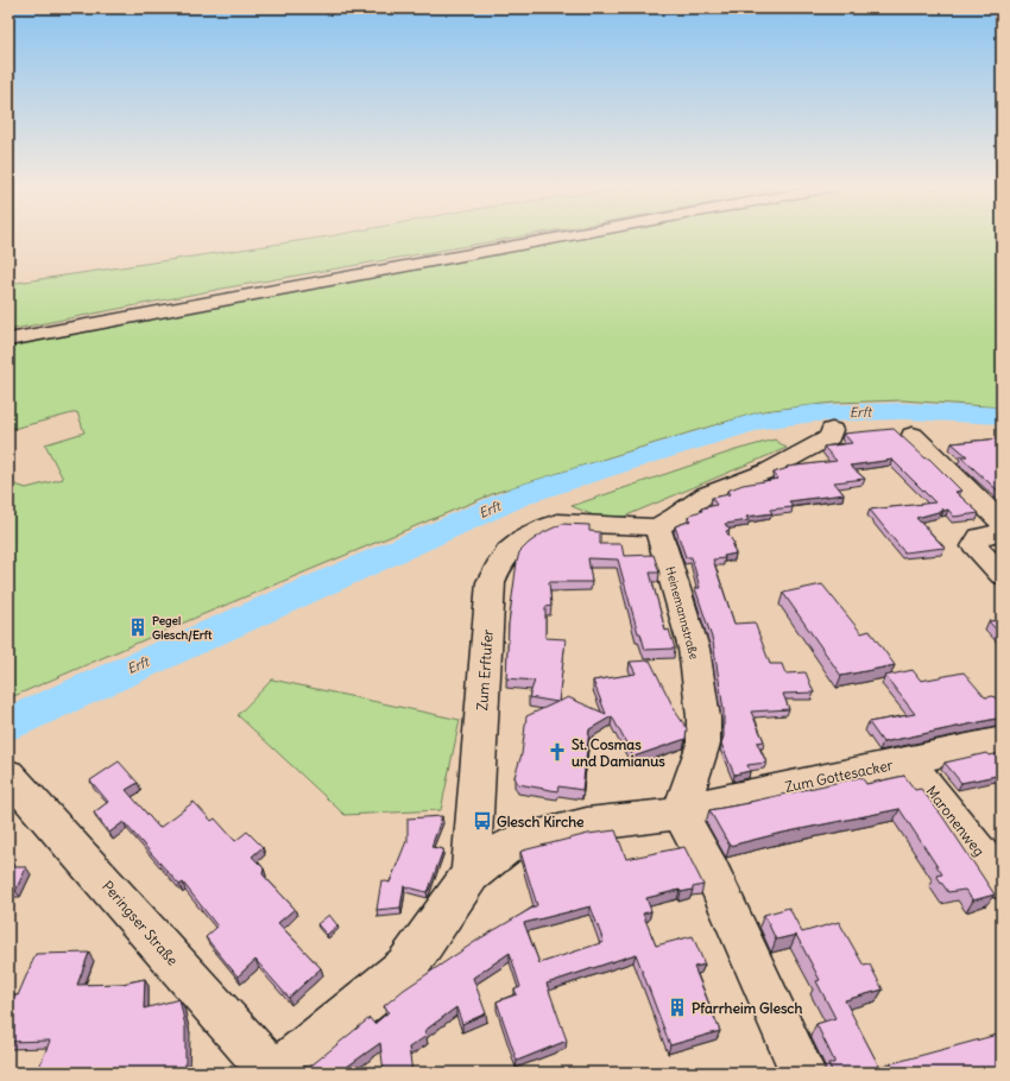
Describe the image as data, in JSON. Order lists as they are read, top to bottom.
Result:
{
  "streets": {
    "street": [
      "Heinemannstraße",
      "Zum Erftufer",
      "Zum Gottesacker",
      "Maronenweg",
      "Peringser Straße"
    ]
  },
  "crossings": [
    ["Heinemannstraße", "Zum Erftufer"],
    ["Heinemannstraße", "Zum Gottesacker"],
    ["Zum Erftufer", "Zum Gottesacker"],
    ["Zum Gottesacker", "Maronenweg"]
  ],
  "water": ["Erft"],
  "places": {
    "building": ["Pegel Glesch/Erft", "Pfarrheim Glesch"],
    "church": ["St. Cosmas und Damianus"],
    "bus stop": ["Glesch Kirche"]
  }
}
